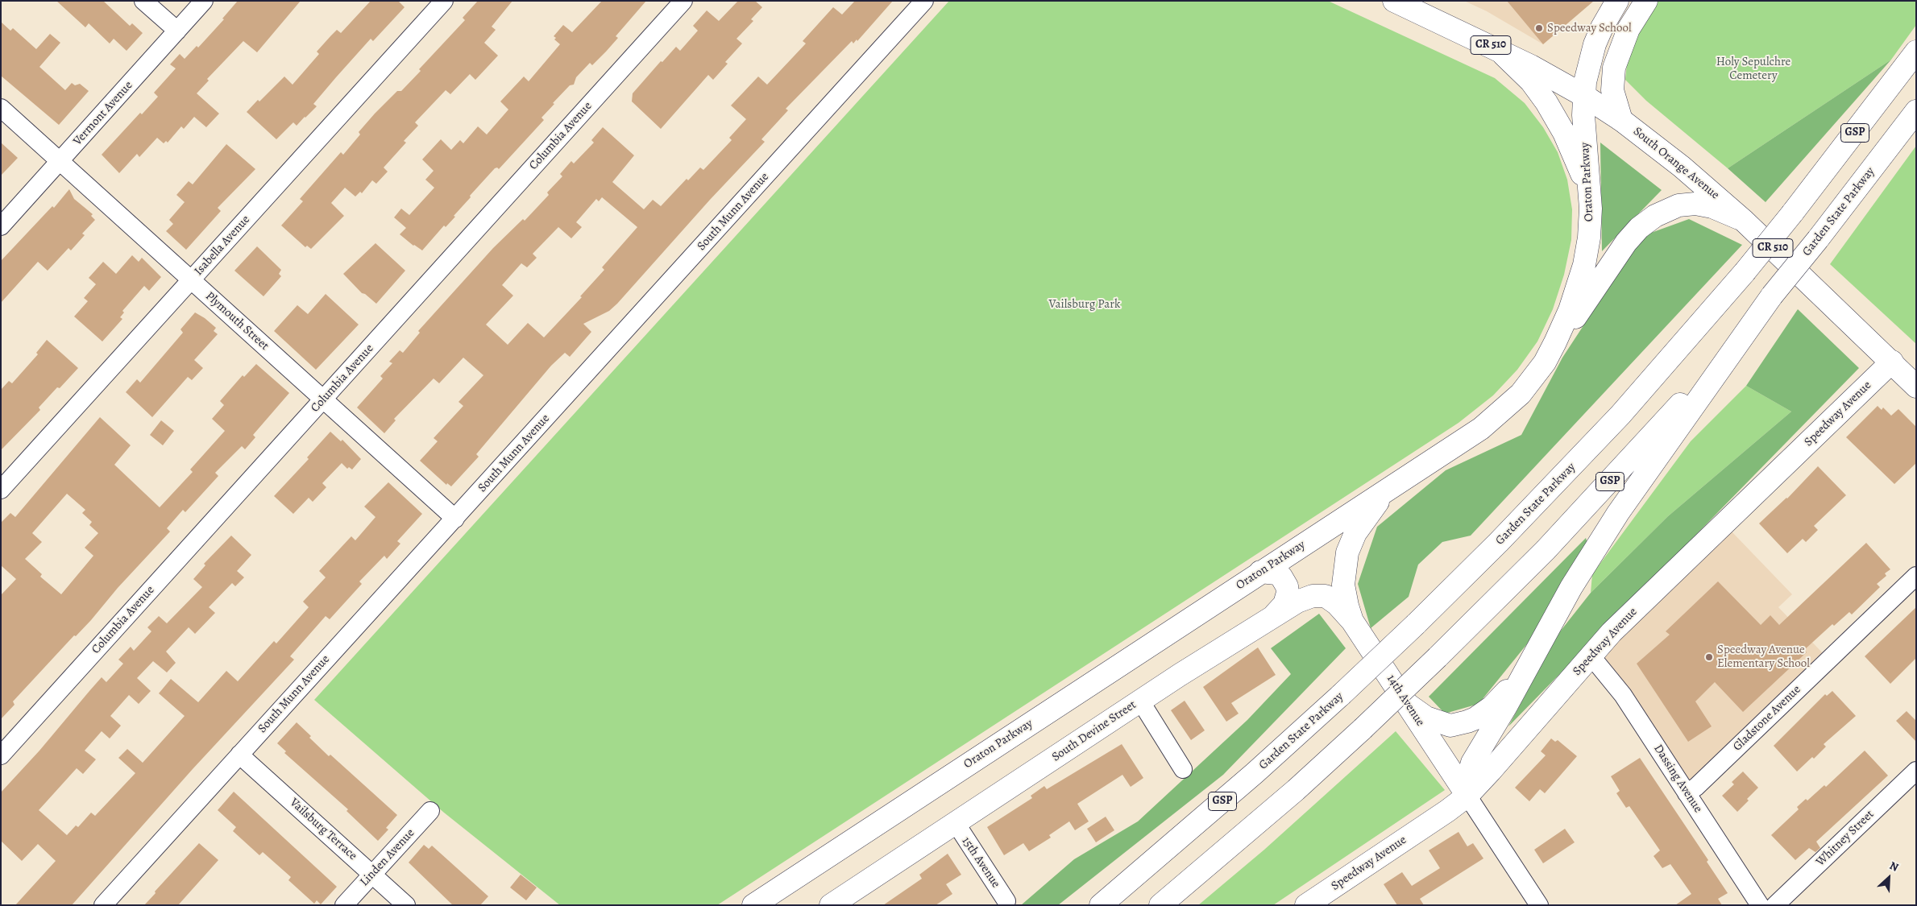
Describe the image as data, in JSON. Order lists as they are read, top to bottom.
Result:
{
  "streets": {
    "main road": [
      "CR 510",
      "GSP",
      "South Orange Avenue",
      "Oraton Parkway",
      "Garden State Parkway",
      "Speedway Avenue",
      "14th Avenue",
      "South Devine Street"
    ],
    "street": [
      "Vermont Avenue",
      "Columbia Avenue",
      "South Munn Avenue",
      "Isabella Avenue",
      "Plymouth Street",
      "Gladstone Avenue",
      "Dassing Avenue",
      "Vailsburg Terrace",
      "Whitney Street",
      "Linden Avenue",
      "15th Avenue"
    ]
  },
  "crossings": [
    ["Vermont Avenue", "Plymouth Street"],
    ["Columbia Avenue", "Plymouth Street"],
    ["South Orange Avenue", "Oraton Parkway"],
    ["South Orange Avenue", "Speedway Avenue"],
    ["Oraton Parkway", "14th Avenue"],
    ["South Munn Avenue", "Plymouth Street"],
    ["South Munn Avenue", "Vailsburg Terrace"],
    ["Isabella Avenue", "Plymouth Street"],
    ["Speedway Avenue", "14th Avenue"],
    ["Speedway Avenue", "Dassing Avenue"],
    ["14th Avenue", "South Devine Street"],
    ["Gladstone Avenue", "Dassing Avenue"],
    ["South Devine Street", "15th Avenue"],
    ["Vailsburg Terrace", "Linden Avenue"]
  ],
  "parks": ["Holy Sepulchre Cemetery", "Vailsburg Park"],
  "places": ["Speedway School", "Speedway Avenue Elementary School"],
  "north": "top right"
}
